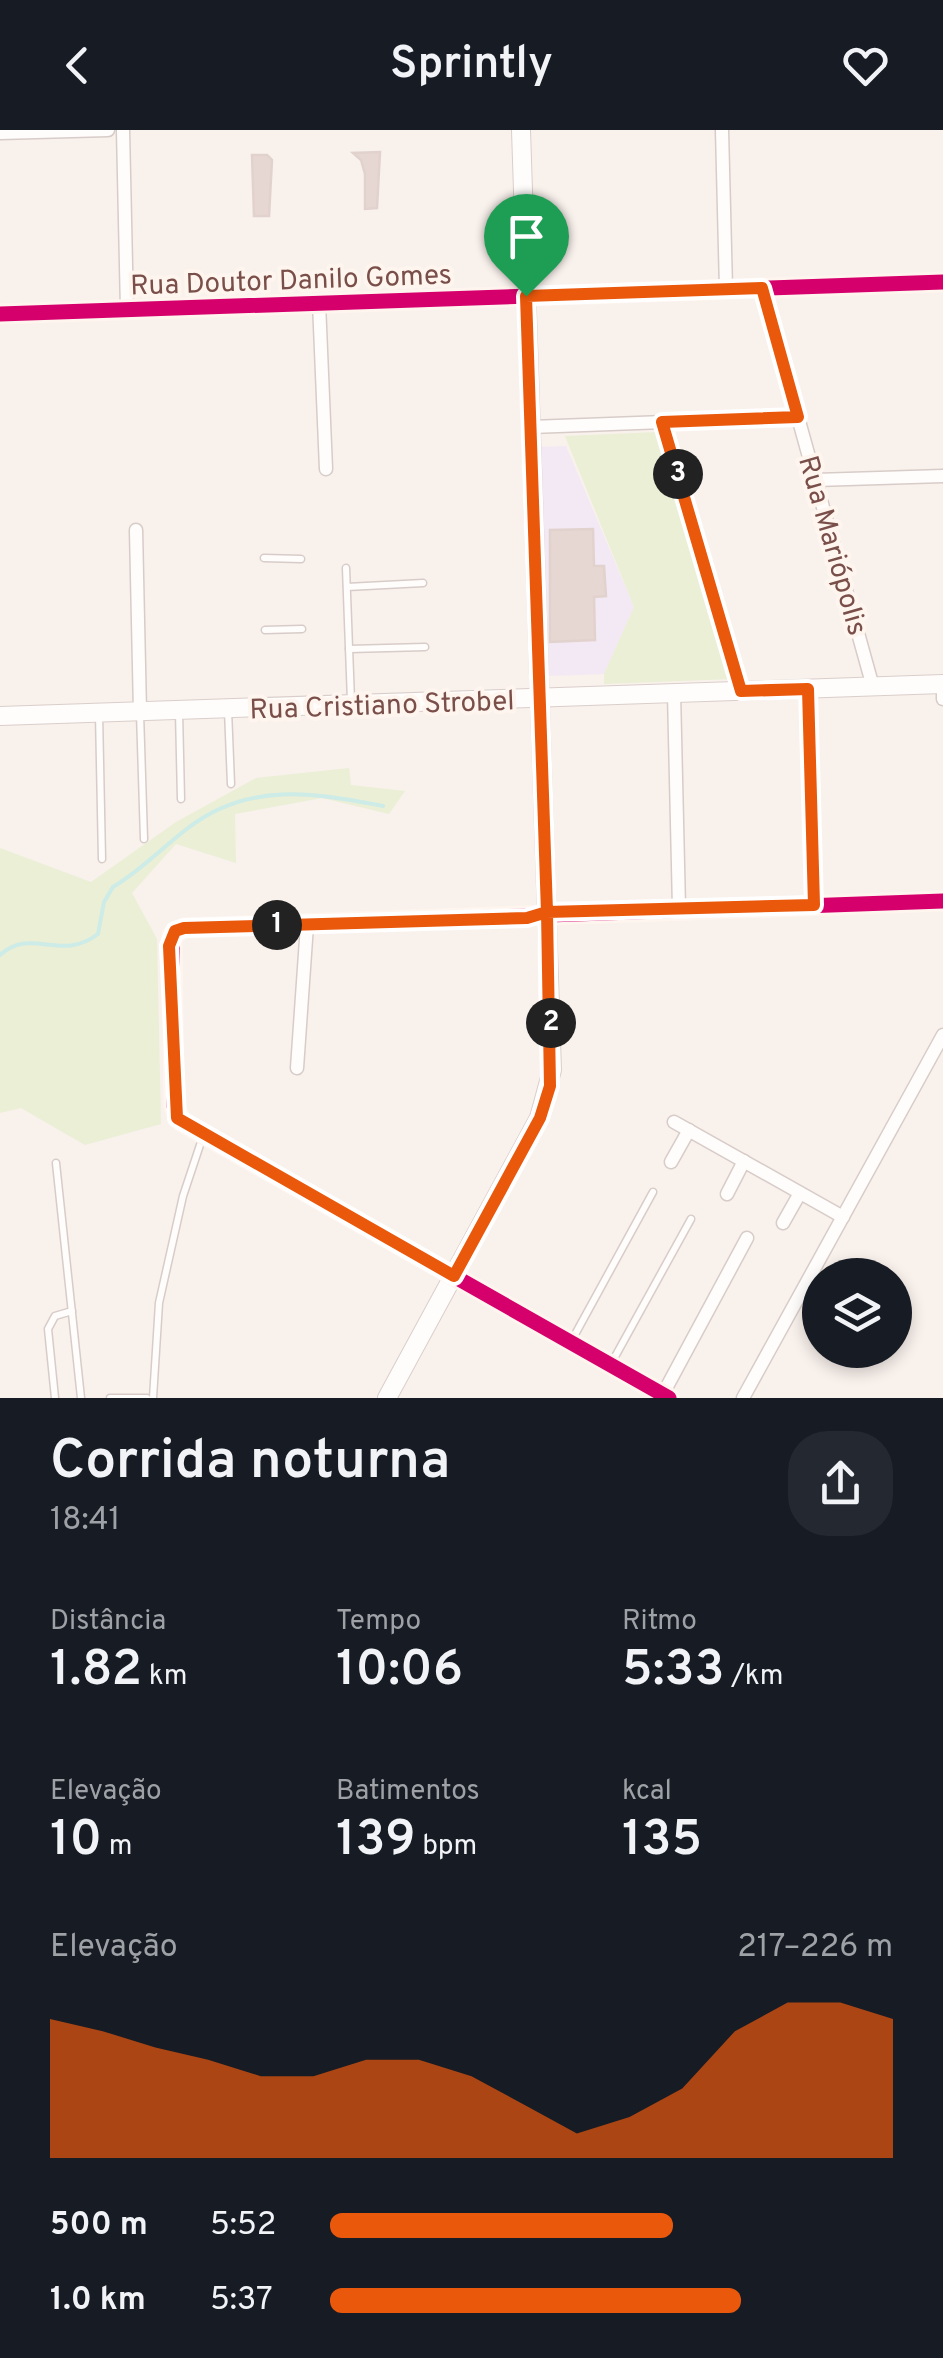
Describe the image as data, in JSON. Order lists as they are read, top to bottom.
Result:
{
  "streets": {
    "main road": ["Rua Cristiano Strobel"],
    "street": ["Rua Doutor Danilo Gomes", "Rua Mariópolis"]
  },
  "crossings": [
    ["Rua Doutor Danilo Gomes", "Rua Mariópolis"],
    ["Rua Mariópolis", "Rua Cristiano Strobel"]
  ],
  "page": {
    "header": "Sprintly",
    "pins": ["3", "1", "2"],
    "heading": ["Corrida noturna", "18:41"],
    "stats": [
      ["Distância", "1.82 km"],
      ["Tempo", "10:06"],
      ["Ritmo", "5:33 /km"],
      ["Elevação", "10 m"],
      ["Batimentos", "139 bpm"],
      ["kcal", "135"]
    ],
    "chart": ["Elevação", "217–226 m"],
    "list": [
      {
        "name": "500 m",
        "note": "5:52"
      },
      {
        "name": "1.0 km",
        "note": "5:37"
      }
    ]
  }
}
